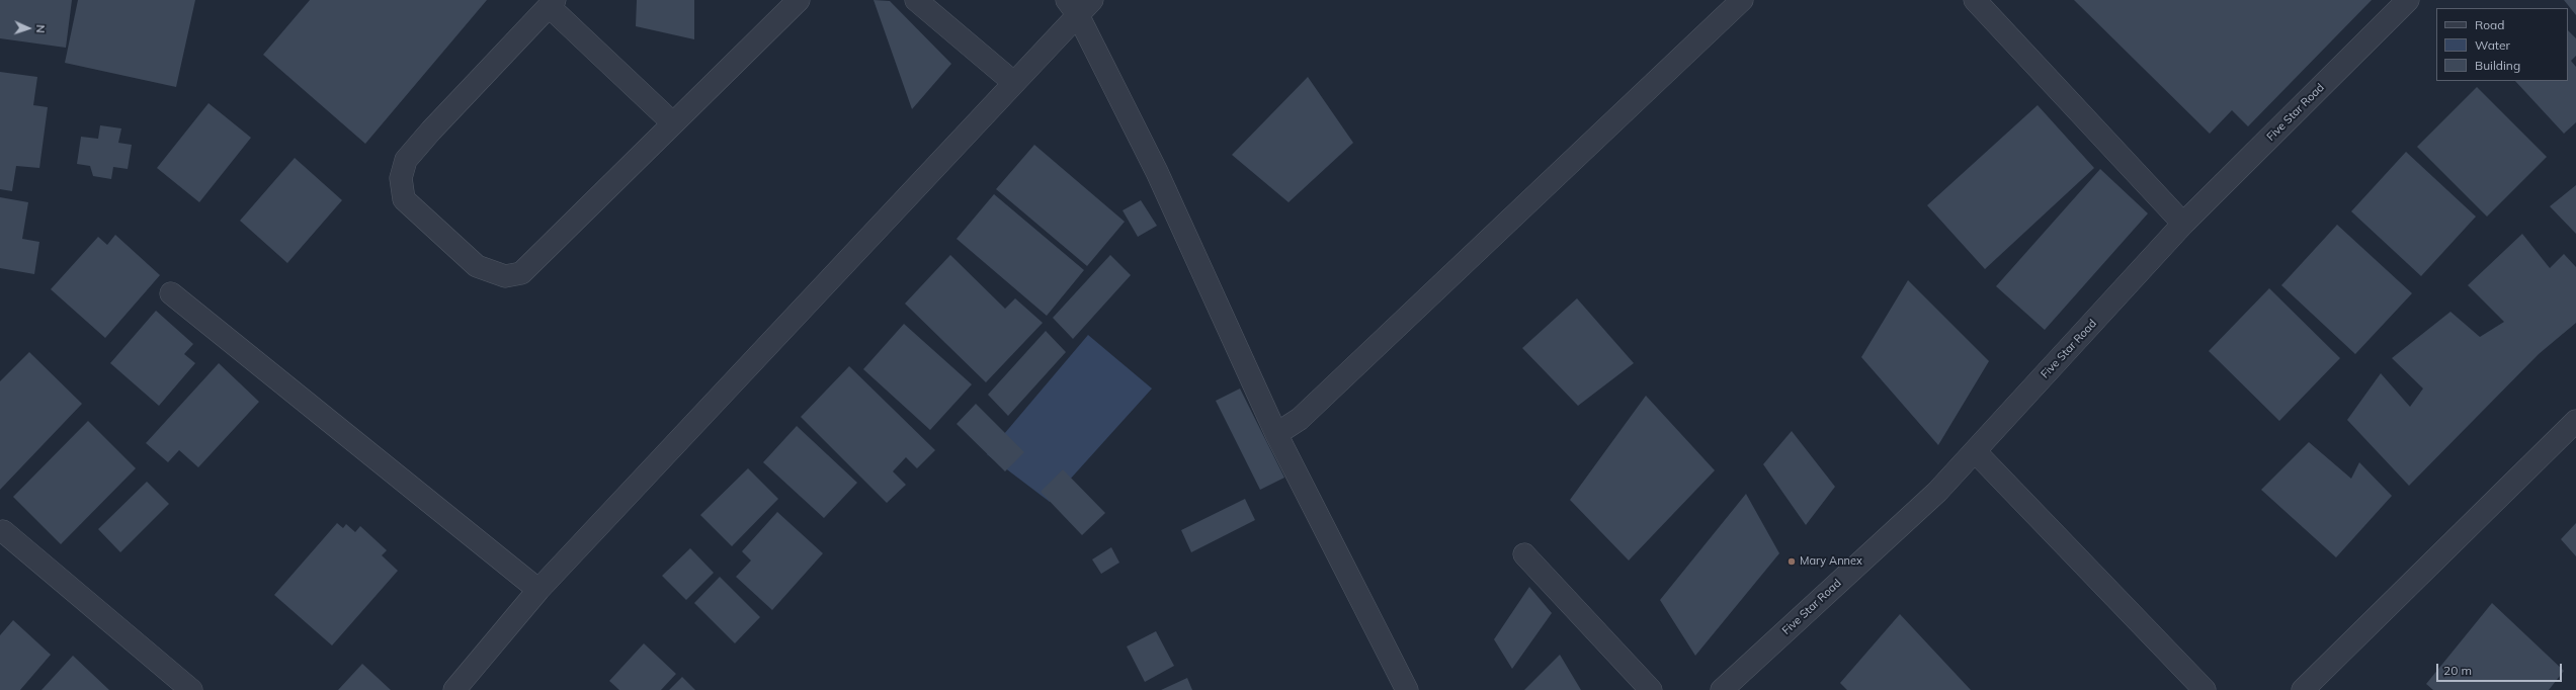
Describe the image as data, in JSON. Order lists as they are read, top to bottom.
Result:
{
  "streets": {
    "street": ["Five Star Road"]
  },
  "places": ["Mary Annex"],
  "legend": ["Road", "Water", "Building"],
  "scale_bar": "20 m",
  "north": "right"
}
